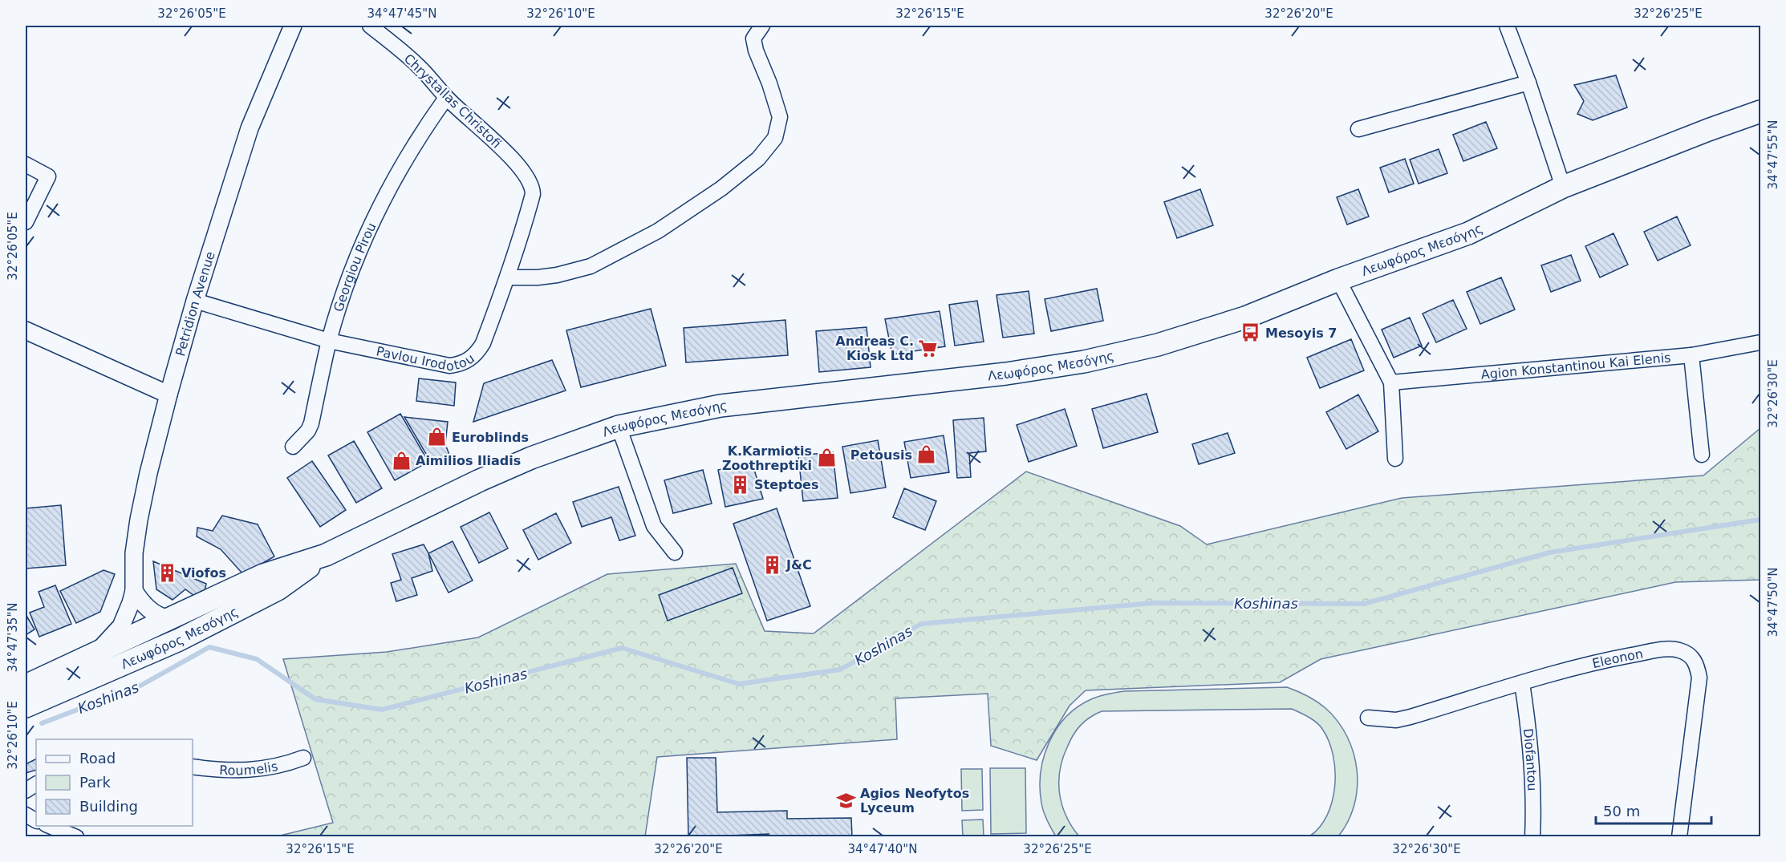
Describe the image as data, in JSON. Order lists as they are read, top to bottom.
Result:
{
  "streets": {
    "main road": ["Λεωφόρος Μεσόγης"],
    "street": [
      "Chrystallas Christofi",
      "Georgiou Pirou",
      "Petridion Avenue",
      "Pavlou Irodotou",
      "Agion Konstantinou Kai Elenis",
      "Eleonon",
      "Diofantou",
      "Roumelis"
    ]
  },
  "crossings": [
    ["Chrystallas Christofi", "Georgiou Pirou"],
    ["Chrystallas Christofi", "Pavlou Irodotou"],
    ["Λεωφόρος Μεσόγης", "Petridion Avenue"],
    ["Georgiou Pirou", "Pavlou Irodotou"],
    ["Petridion Avenue", "Pavlou Irodotou"],
    ["Eleonon", "Diofantou"]
  ],
  "water": ["Koshinas"],
  "places": {
    "bus stop": ["Mesoyis 7"],
    "supermarket": ["Andreas C. Kiosk Ltd"],
    "shop": [
      "Euroblinds",
      "Petousis",
      "K.Karmiotis Zoothreptiki",
      "Aimilios Iliadis"
    ],
    "building": ["Steptoes", "J&C", "Viofos"],
    "school or university": ["Agios Neofytos Lyceum"]
  },
  "legend": ["Road", "Park", "Building"],
  "scale_bar": "50 m",
  "coordinates": [
    "32°26'05\"E",
    "34°47'45\"N",
    "32°26'10\"E",
    "32°26'15\"E",
    "32°26'20\"E",
    "32°26'25\"E",
    "34°47'55\"N",
    "32°26'30\"E",
    "34°47'50\"N",
    "34°47'35\"N",
    "34°47'40\"N"
  ]
}
